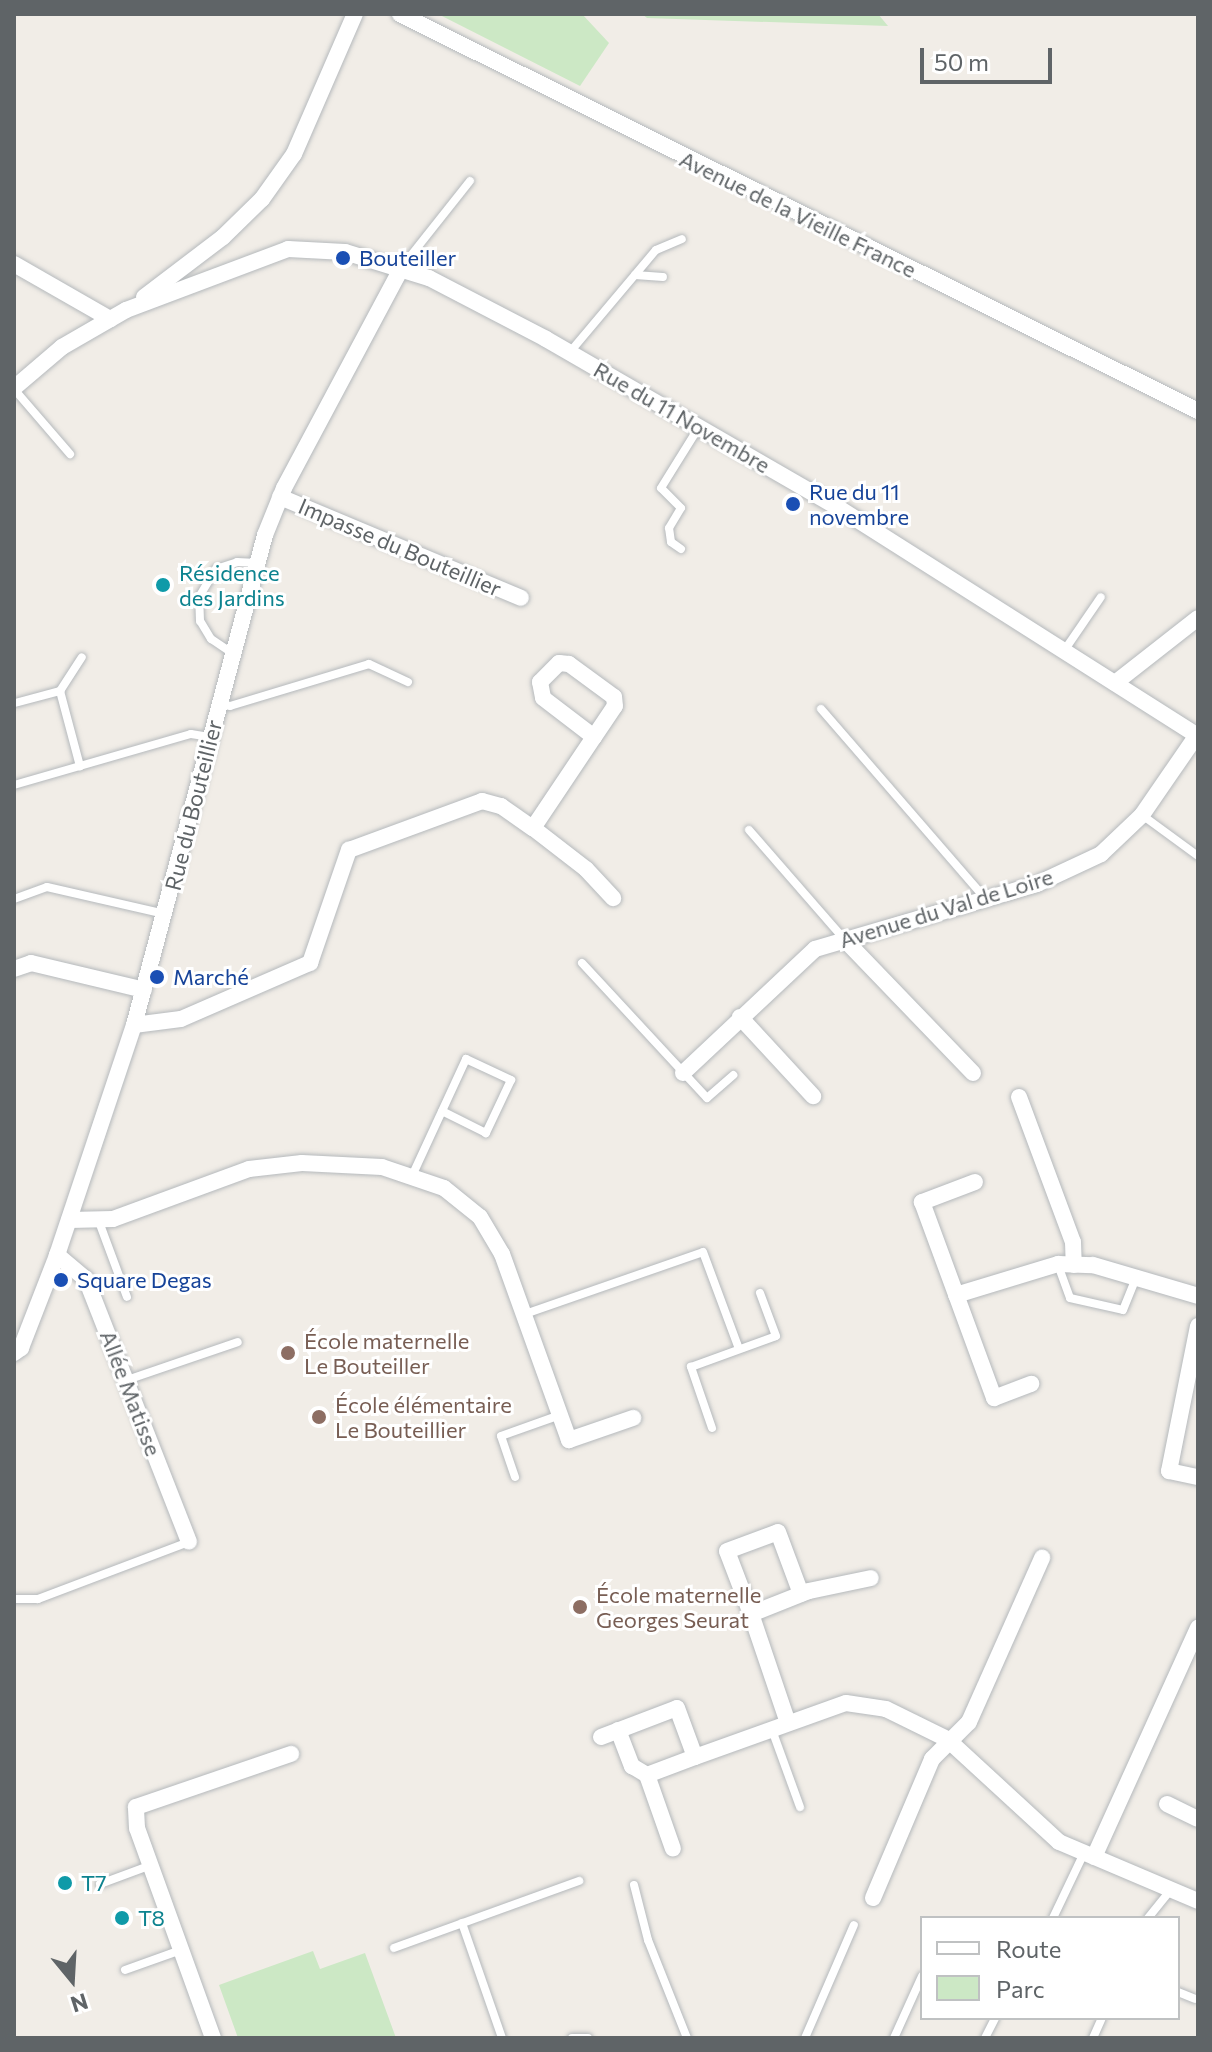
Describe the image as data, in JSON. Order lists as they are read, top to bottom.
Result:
{
  "streets": {
    "street": [
      "Avenue de la Vieille France",
      "Rue du 11 Novembre",
      "Impasse du Bouteillier",
      "Rue du Bouteillier",
      "Avenue du Val de Loire",
      "Allée Matisse"
    ]
  },
  "crossings": [
    ["Rue du 11 Novembre", "Rue du Bouteillier"],
    ["Rue du 11 Novembre", "Avenue du Val de Loire"],
    ["Impasse du Bouteillier", "Rue du Bouteillier"],
    ["Rue du Bouteillier", "Allée Matisse"]
  ],
  "places": [
    "Bouteiller",
    "Rue du 11 novembre",
    "Résidence des Jardins",
    "Marché",
    "Square Degas",
    "École maternelle Le Bouteiller",
    "École élémentaire Le Bouteillier",
    "École maternelle Georges Seurat",
    "T7",
    "T8"
  ],
  "legend": ["Route", "Parc"],
  "scale_bar": "50 m",
  "north": "bottom"
}
